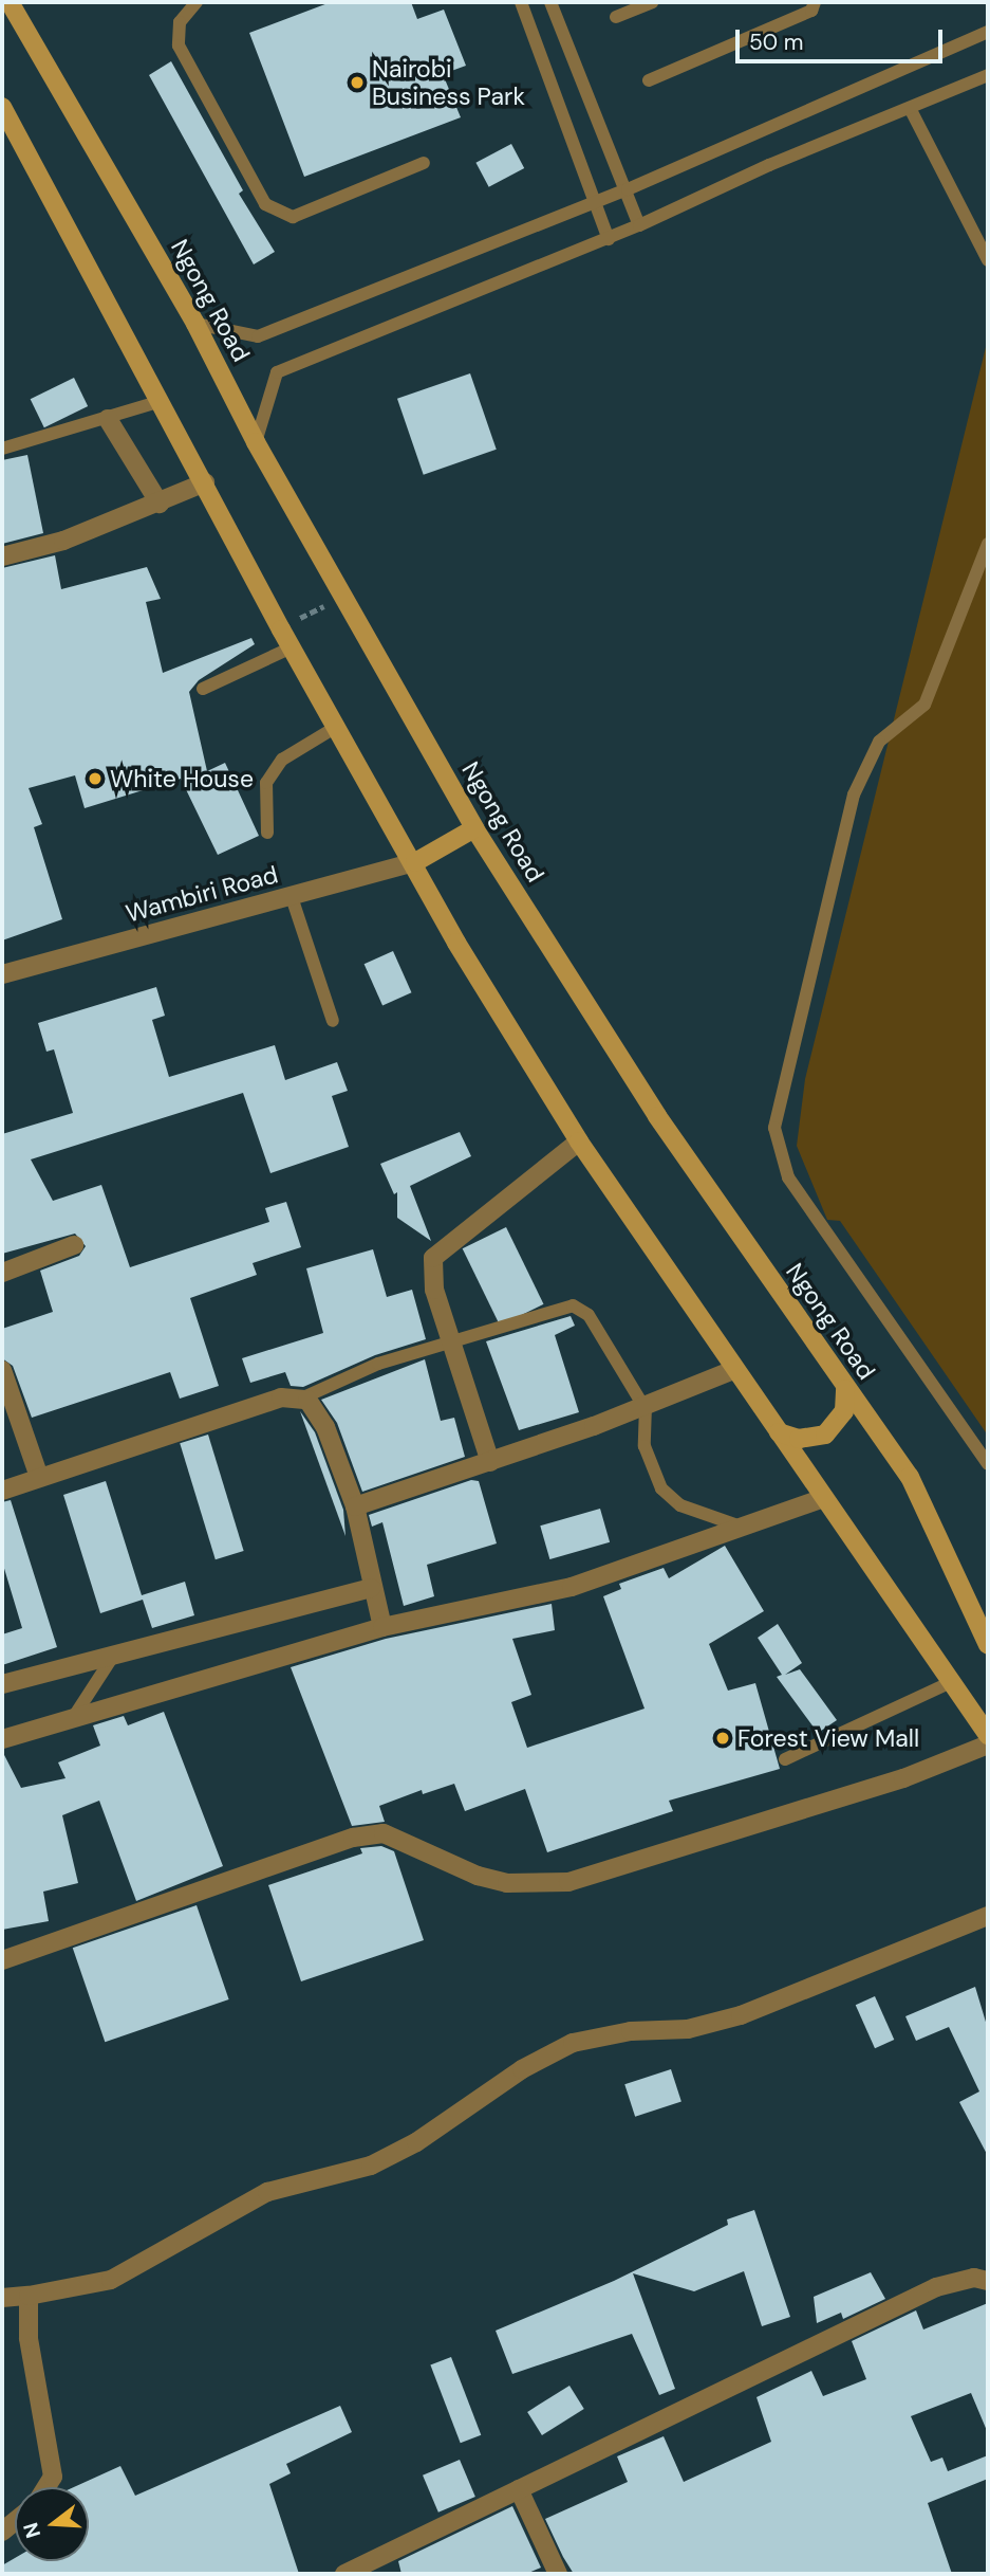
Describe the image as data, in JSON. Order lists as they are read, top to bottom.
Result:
{
  "streets": {
    "main road": ["Ngong Road"],
    "street": ["Wambiri Road"]
  },
  "places": ["Nairobi Business Park", "White House", "Forest View Mall"],
  "scale_bar": "50 m",
  "north": "left"
}
